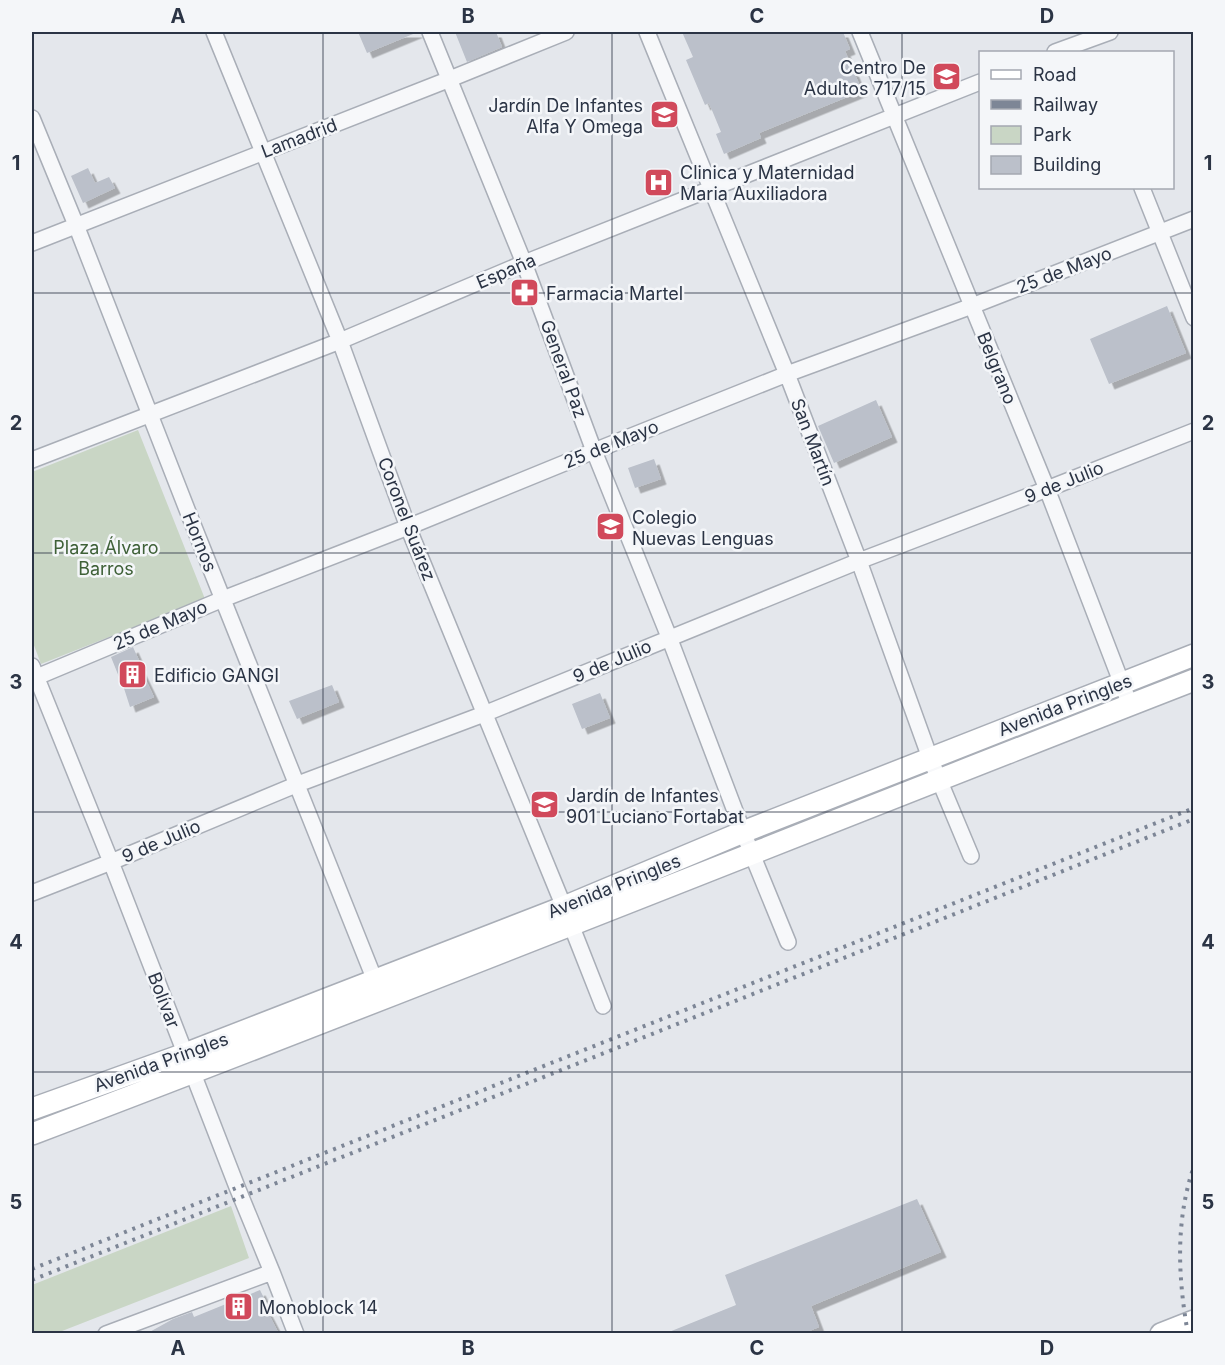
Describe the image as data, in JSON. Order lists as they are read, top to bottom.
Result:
{
  "streets": {
    "main road": ["Avenida Pringles"],
    "street": [
      "Lamadrid",
      "25 de Mayo",
      "España",
      "Belgrano",
      "General Paz",
      "San Martín",
      "9 de Julio",
      "Coronel Suárez",
      "Hornos",
      "Bolívar"
    ]
  },
  "crossings": [
    ["Lamadrid", "General Paz"],
    ["Lamadrid", "Coronel Suárez"],
    ["Lamadrid", "Hornos"],
    ["25 de Mayo", "Belgrano"],
    ["25 de Mayo", "General Paz"],
    ["25 de Mayo", "San Martín"],
    ["25 de Mayo", "Coronel Suárez"],
    ["25 de Mayo", "Hornos"],
    ["25 de Mayo", "Bolívar"],
    ["España", "Belgrano"],
    ["España", "General Paz"],
    ["España", "San Martín"],
    ["España", "Coronel Suárez"],
    ["España", "Hornos"],
    ["Belgrano", "9 de Julio"],
    ["Belgrano", "Avenida Pringles"],
    ["General Paz", "9 de Julio"],
    ["General Paz", "Avenida Pringles"],
    ["San Martín", "9 de Julio"],
    ["San Martín", "Avenida Pringles"],
    ["9 de Julio", "Coronel Suárez"],
    ["9 de Julio", "Hornos"],
    ["9 de Julio", "Bolívar"],
    ["Coronel Suárez", "Avenida Pringles"],
    ["Hornos", "Avenida Pringles"],
    ["Avenida Pringles", "Bolívar"]
  ],
  "parks": ["Plaza Álvaro Barros"],
  "places": {
    "school or university": [
      "Centro De Adultos 717/15",
      "Jardín De Infantes Alfa Y Omega",
      "Colegio Nuevas Lenguas",
      "Jardín de Infantes 901 Luciano Fortabat"
    ],
    "hospital": ["Clinica y Maternidad Maria Auxiliadora"],
    "pharmacy": ["Farmacia Martel"],
    "building": ["Edificio GANGI", "Monoblock 14"]
  },
  "legend": [
    "Road",
    "Railway",
    "Park",
    "Building"
  ],
  "grid": {
    "columns": [
      "A",
      "B",
      "C",
      "D"
    ],
    "rows": [
      "1",
      "2",
      "3",
      "4",
      "5"
    ]
  }
}
